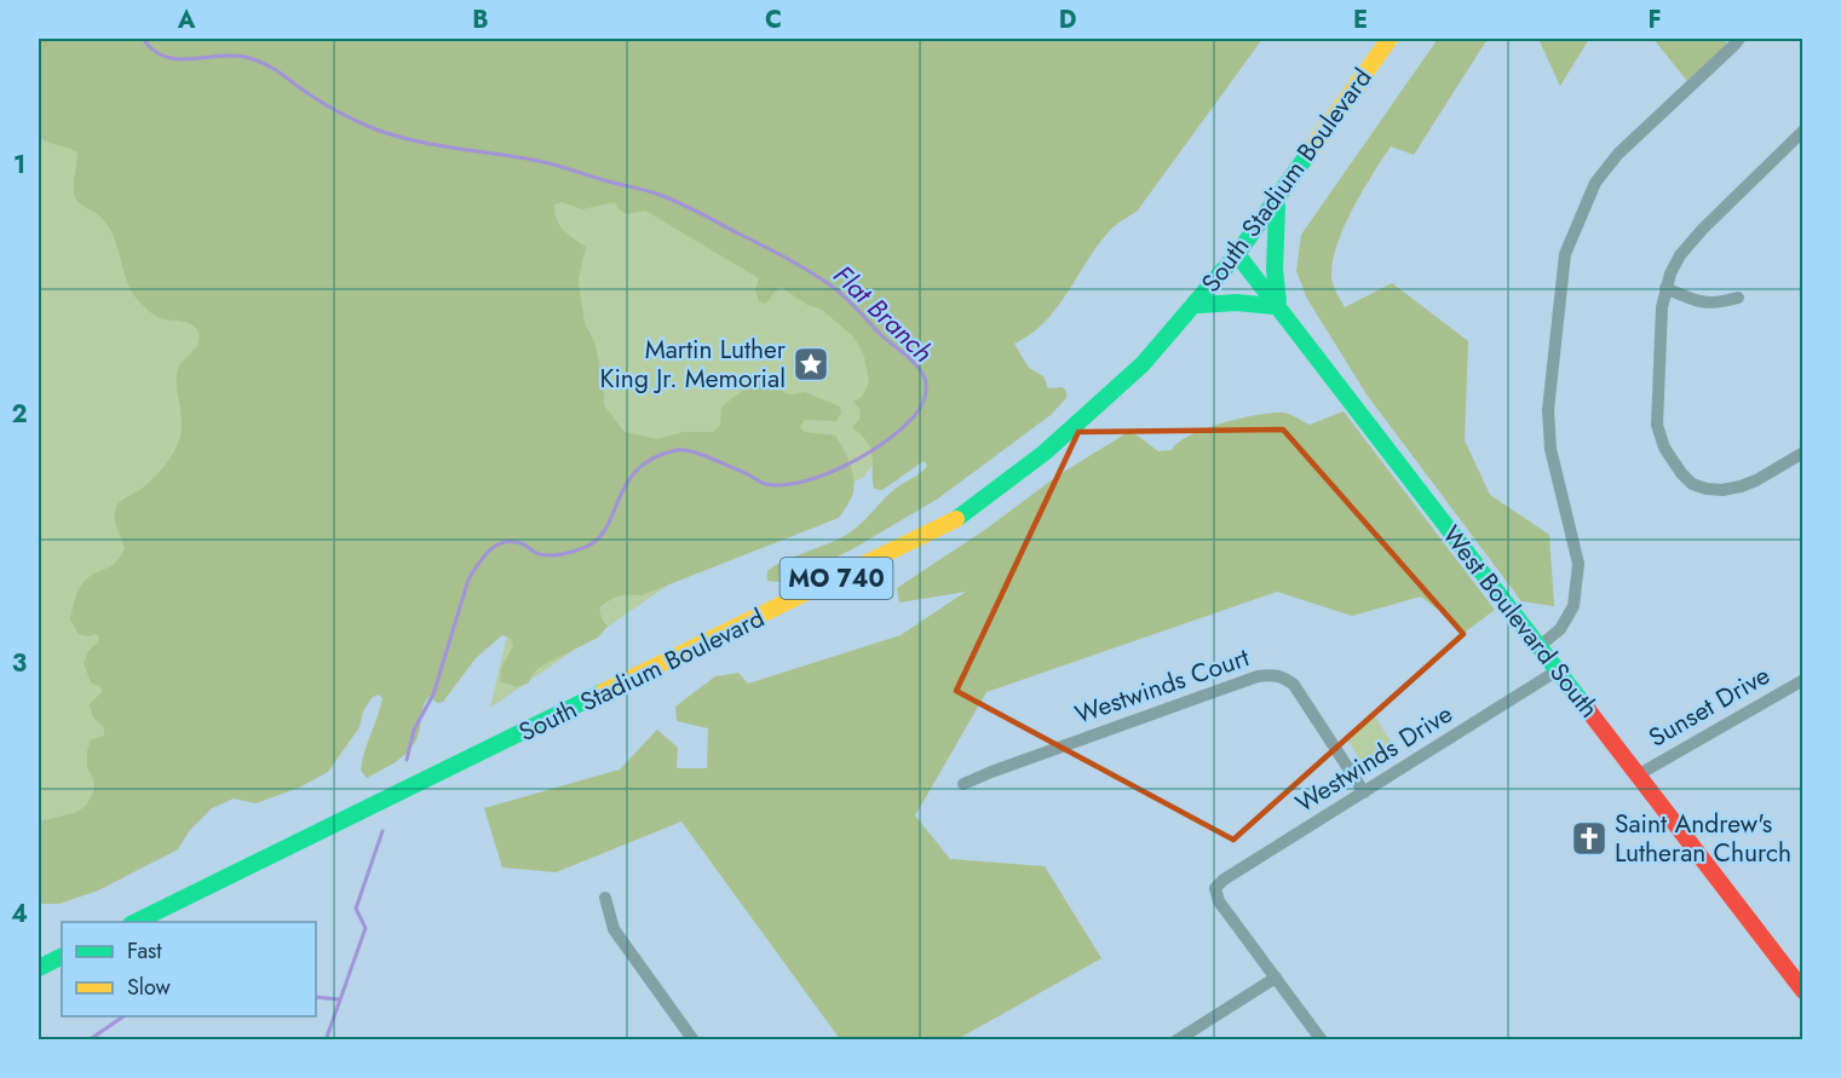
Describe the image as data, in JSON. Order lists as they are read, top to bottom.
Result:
{
  "streets": {
    "main road": ["South Stadium Boulevard", "MO 740", "West Boulevard South"],
    "street": ["Westwinds Court", "Sunset Drive", "Westwinds Drive"]
  },
  "crossings": [
    ["South Stadium Boulevard", "West Boulevard South"],
    ["West Boulevard South", "Sunset Drive"],
    ["West Boulevard South", "Westwinds Drive"],
    ["Westwinds Court", "Westwinds Drive"]
  ],
  "water": ["Flat Branch"],
  "places": {
    "place": ["Martin Luther King Jr. Memorial"],
    "church": ["Saint Andrew's Lutheran Church"]
  },
  "legend": ["Fast", "Slow"],
  "grid": {
    "columns": [
      "A",
      "B",
      "C",
      "D",
      "E",
      "F"
    ],
    "rows": [
      "1",
      "2",
      "3",
      "4"
    ]
  }
}
